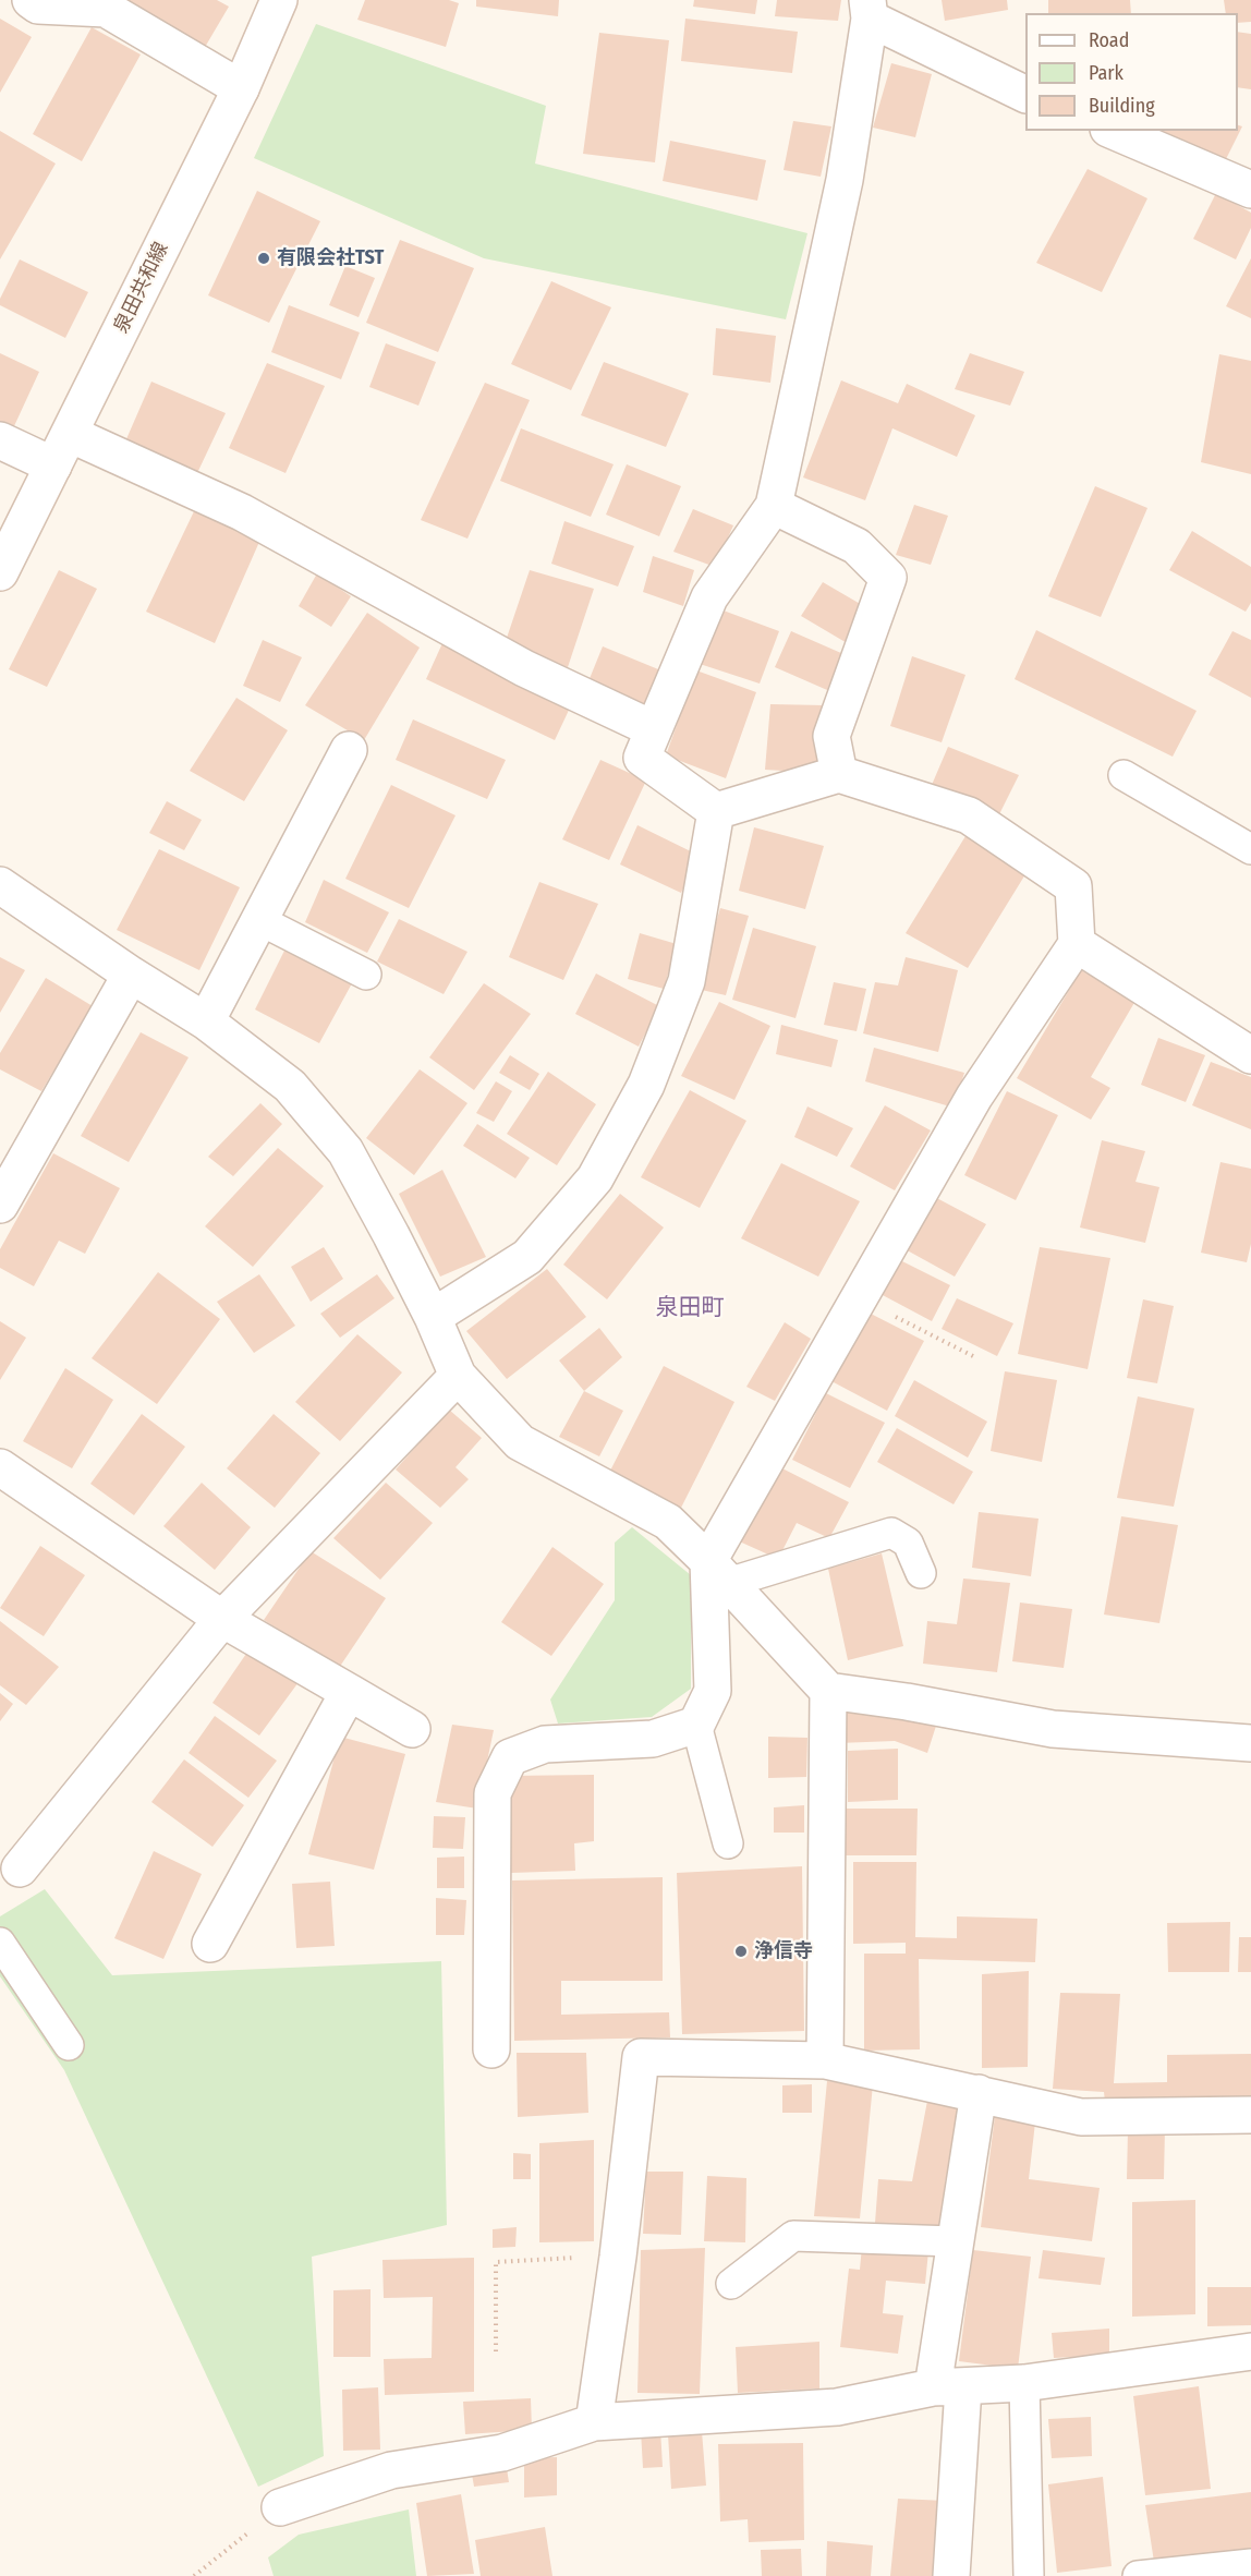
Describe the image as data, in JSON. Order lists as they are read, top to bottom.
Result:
{
  "streets": {
    "street": ["泉田共和線"]
  },
  "districts": ["泉田町"],
  "places": ["有限会社TST", "浄信寺"],
  "legend": ["Road", "Park", "Building"]
}
